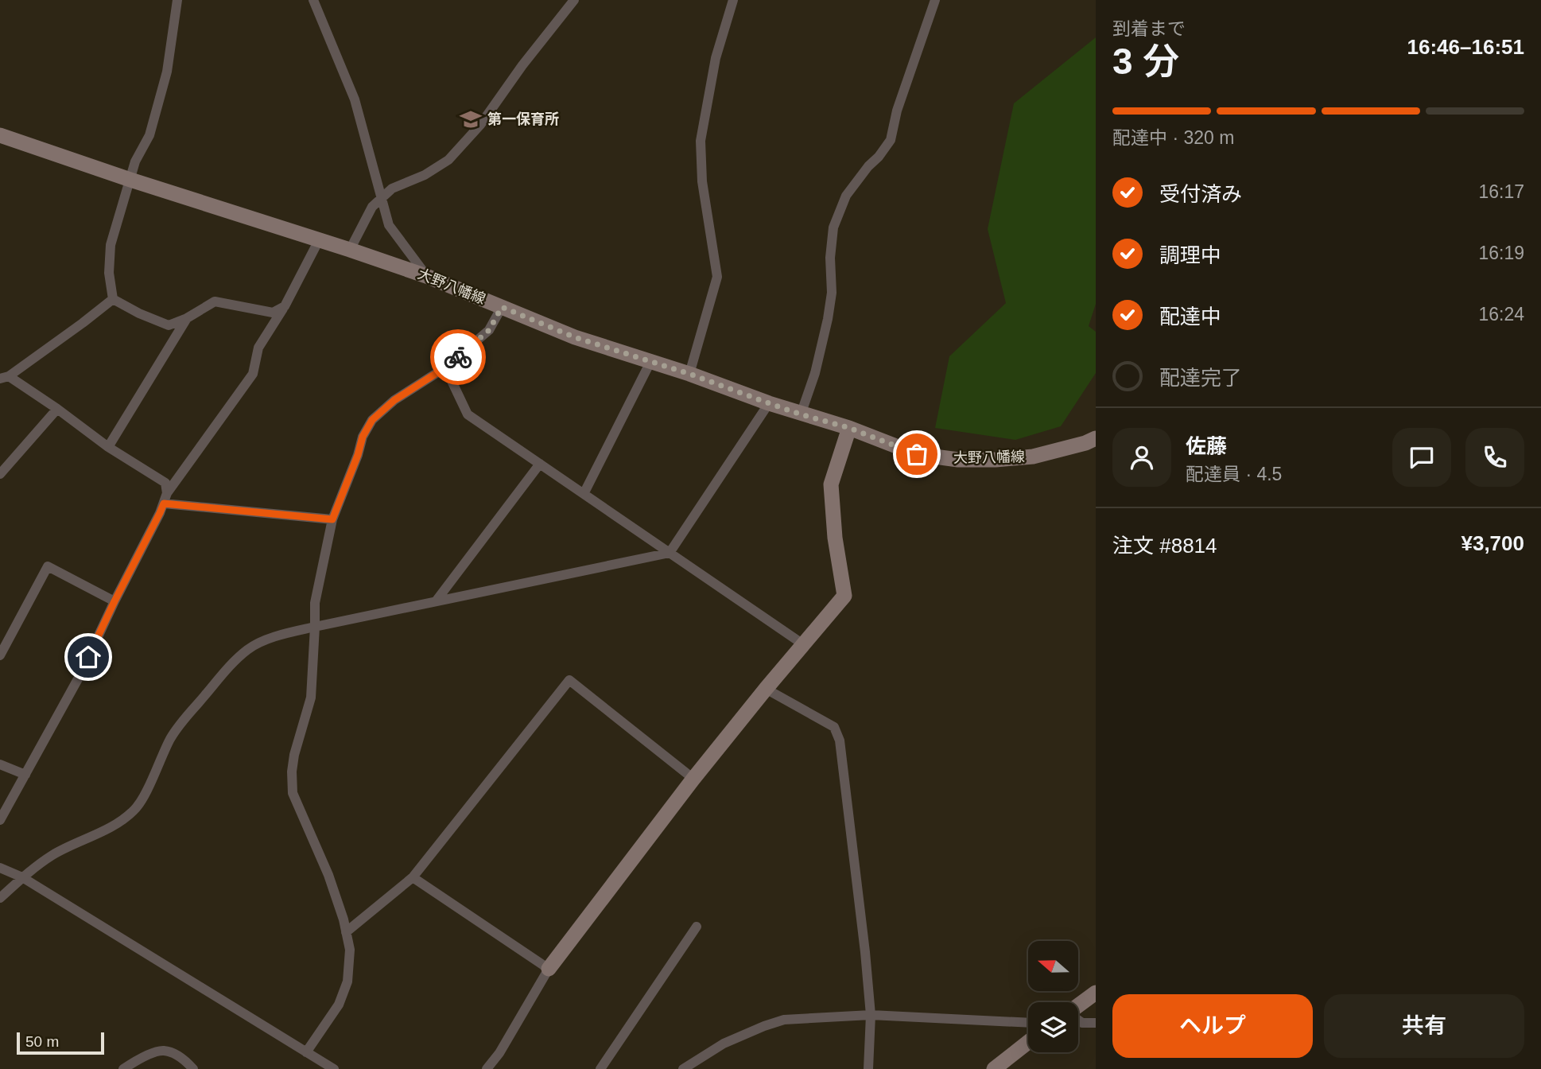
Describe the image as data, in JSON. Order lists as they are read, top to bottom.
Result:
{
  "streets": {
    "main road": ["大野八幡線"]
  },
  "places": {
    "school or university": ["第一保育所"]
  },
  "scale_bar": "50 m",
  "north": "left",
  "page": {
    "heading": ["3 分", "到着まで", "16:46–16:51"],
    "panel": [
      "佐藤",
      "配達員 · 4.5",
      "注文 #8814",
      "¥3,700"
    ],
    "bar": "配達中 · 320 m",
    "list": [
      ["受付済み", "16:17"],
      ["調理中", "16:19"],
      ["配達中", "16:24"],
      "配達完了"
    ],
    "buttons": ["ヘルプ", "共有"],
    "scale": "50 m"
  }
}
